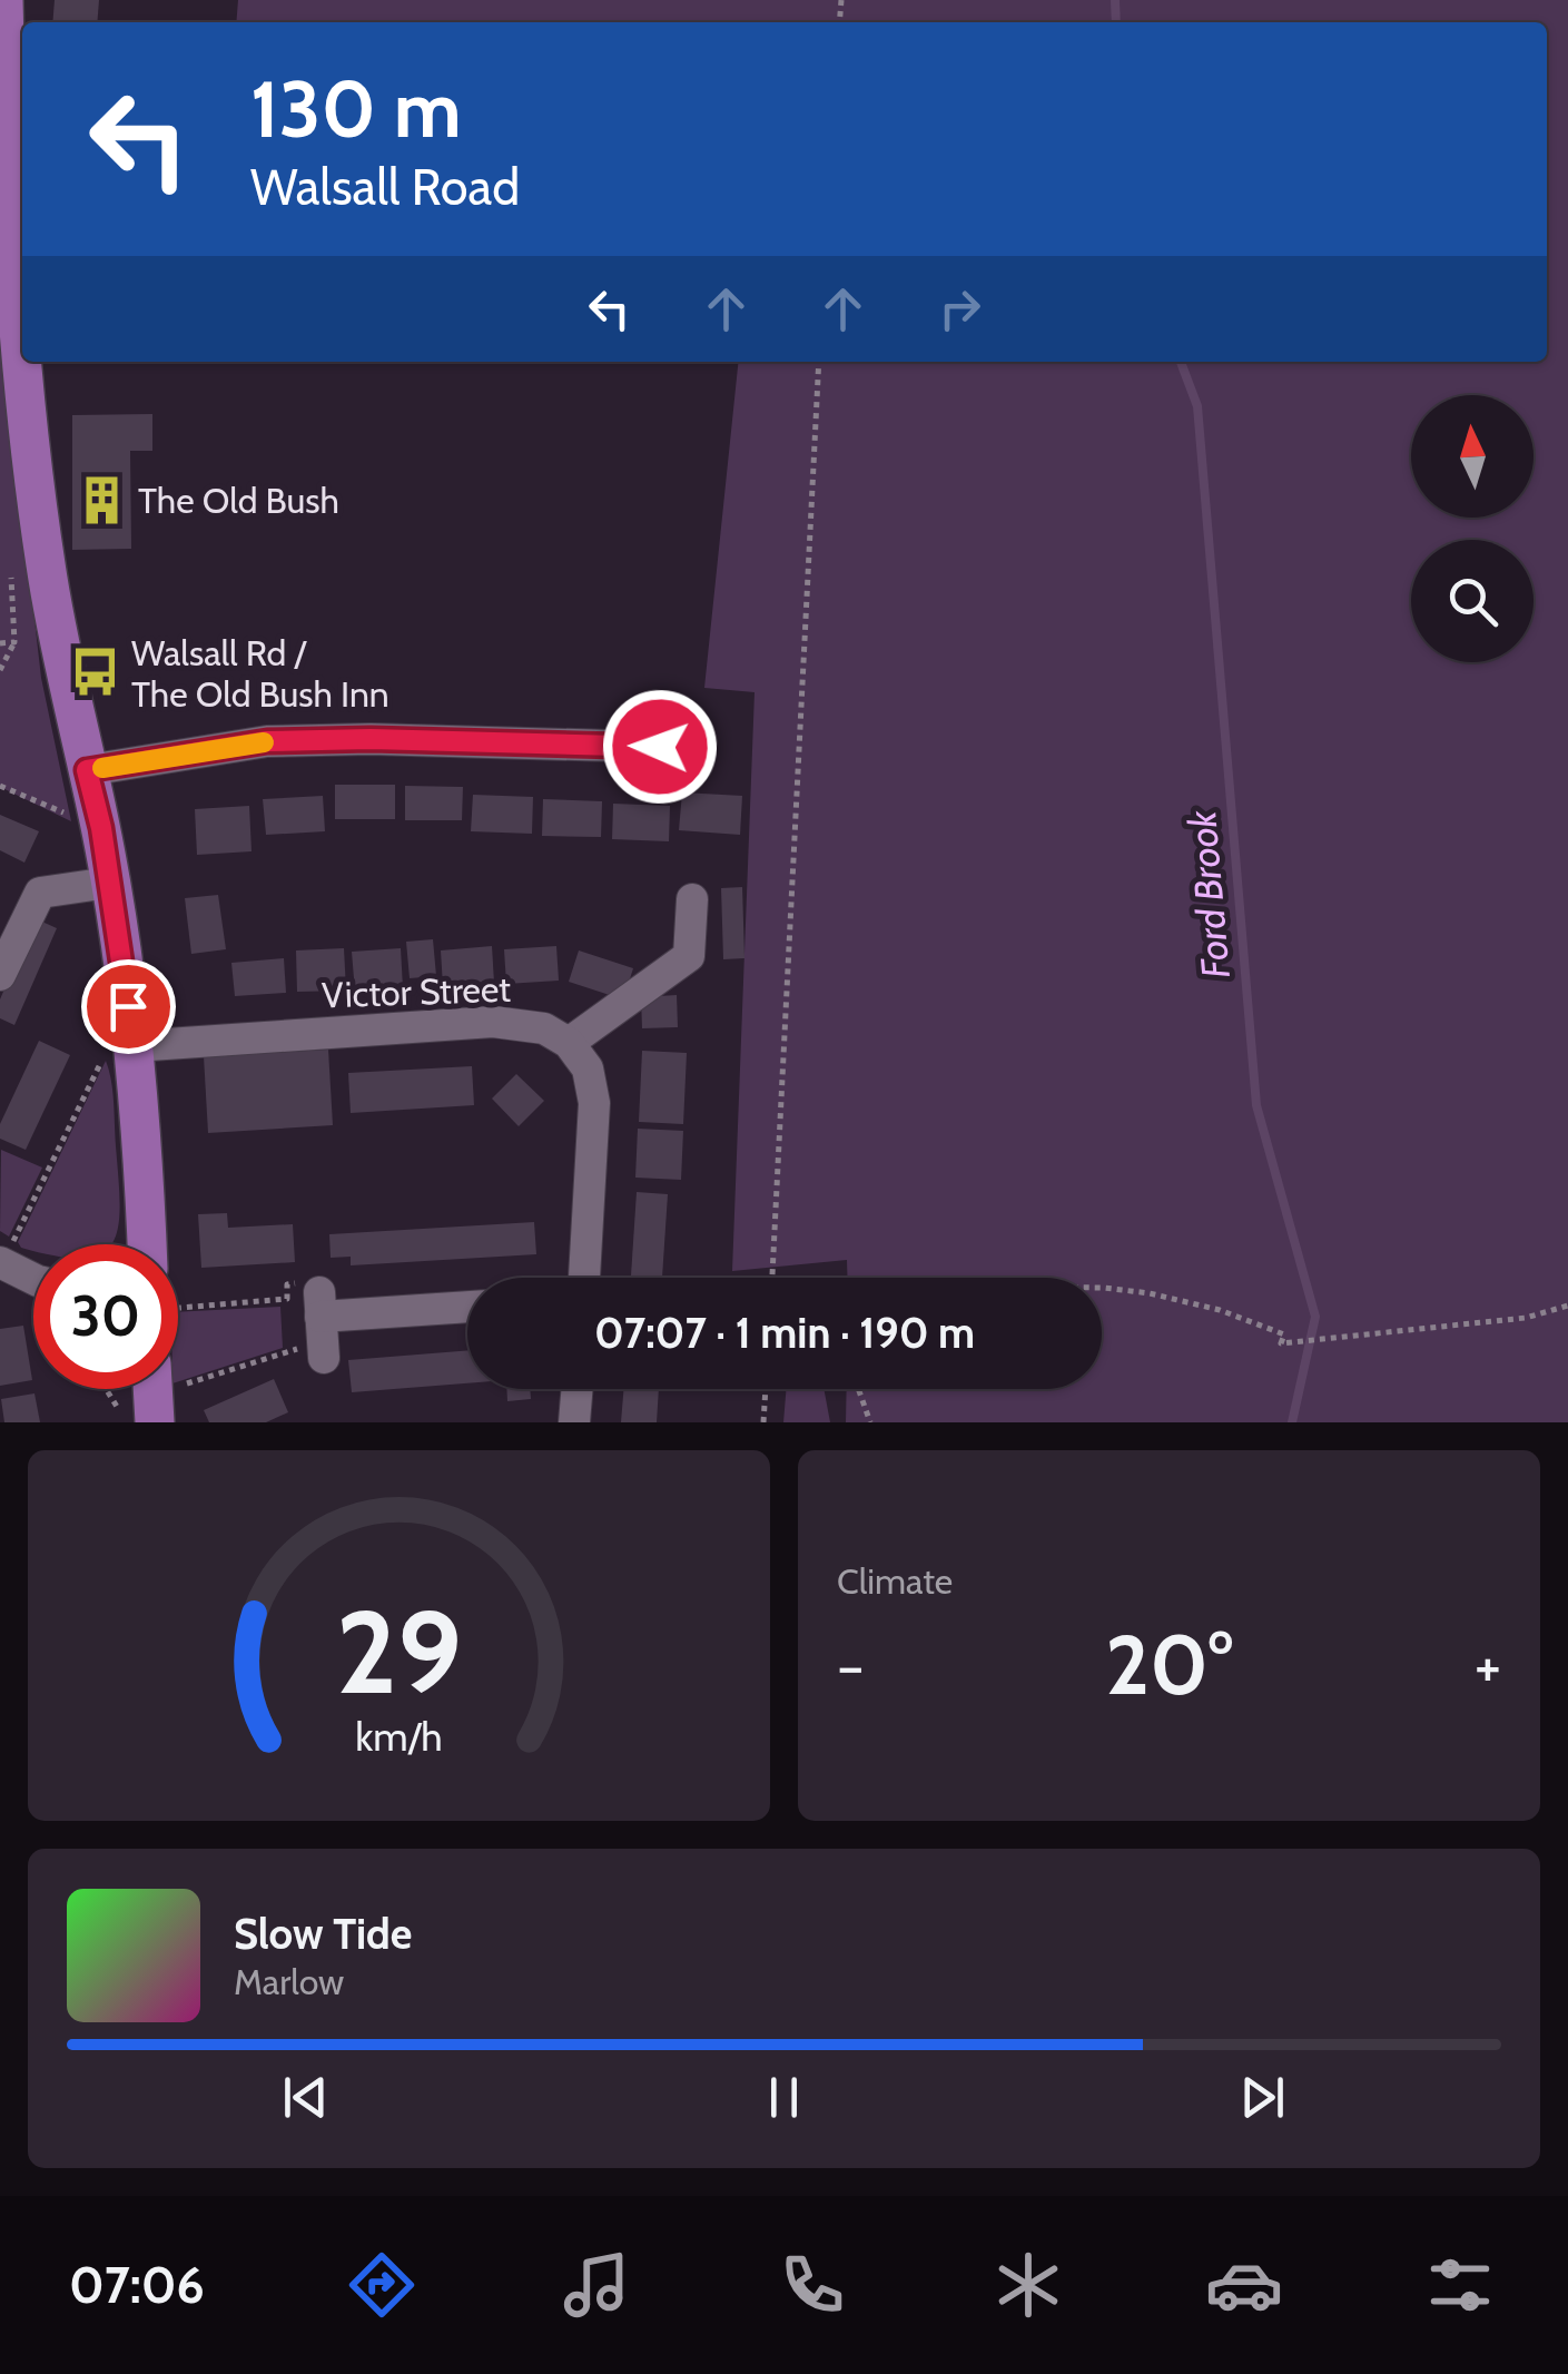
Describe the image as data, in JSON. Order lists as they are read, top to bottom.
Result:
{
  "streets": {
    "street": ["Victor Street"]
  },
  "water": ["Ford Brook"],
  "places": {
    "building": ["The Old Bush"],
    "bus stop": ["Walsall Rd / The Old Bush Inn"]
  },
  "north": "top",
  "page": {
    "turn": ["130 m", "Walsall Road"],
    "limit": "30",
    "trip": "07:07 · 1 min · 190 m",
    "tile": "Climate",
    "heat": ["−", "20°", "+"],
    "song": ["Slow Tide", "Marlow"],
    "tabs": "07:06",
    "gauge": ["29", "km/h"]
  }
}
